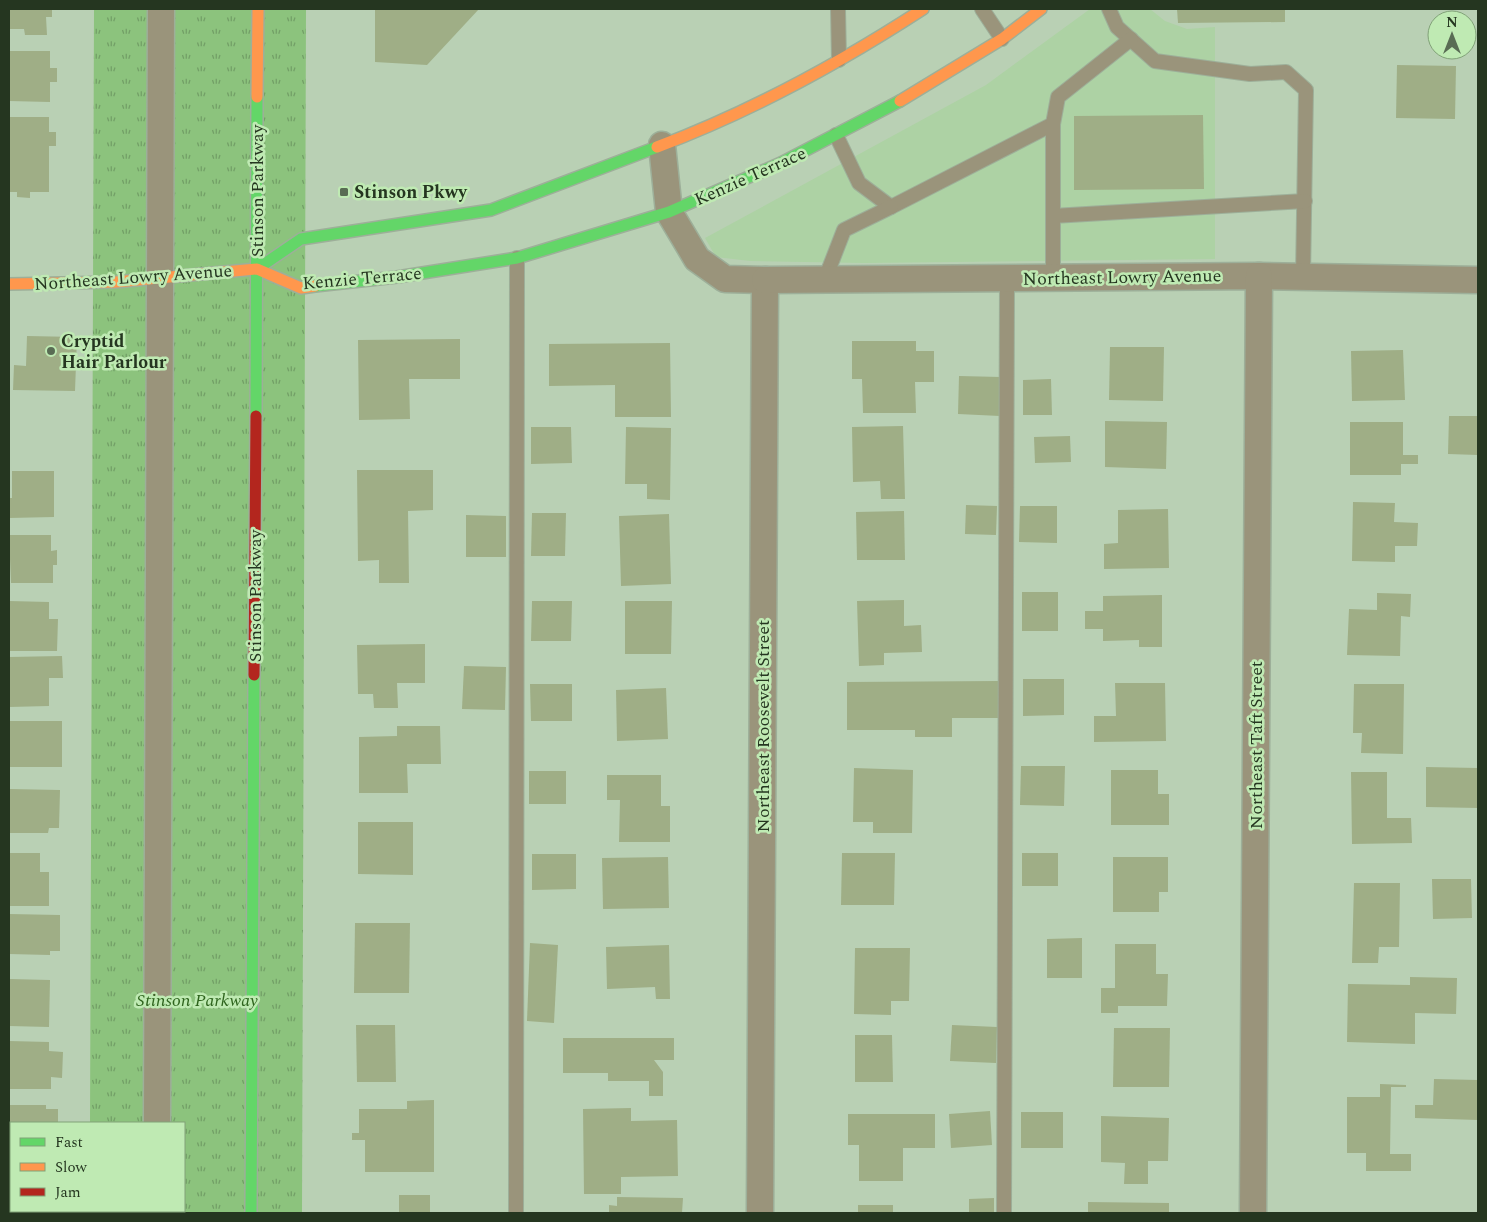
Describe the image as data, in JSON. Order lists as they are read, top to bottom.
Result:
{
  "streets": {
    "main road": ["Kenzie Terrace", "Stinson Parkway", "Northeast Lowry Avenue"],
    "street": ["Northeast Roosevelt Street", "Northeast Taft Street"]
  },
  "crossings": [
    ["Kenzie Terrace", "Stinson Parkway"],
    ["Kenzie Terrace", "Northeast Lowry Avenue"],
    ["Stinson Parkway", "Northeast Lowry Avenue"],
    ["Northeast Lowry Avenue", "Northeast Roosevelt Street"],
    ["Northeast Lowry Avenue", "Northeast Taft Street"]
  ],
  "parks": ["Stinson Parkway"],
  "places": {
    "transit": ["Stinson Pkwy"],
    "other": ["Cryptid Hair Parlour"]
  },
  "legend": ["Fast", "Slow", "Jam"],
  "north": "top"
}
